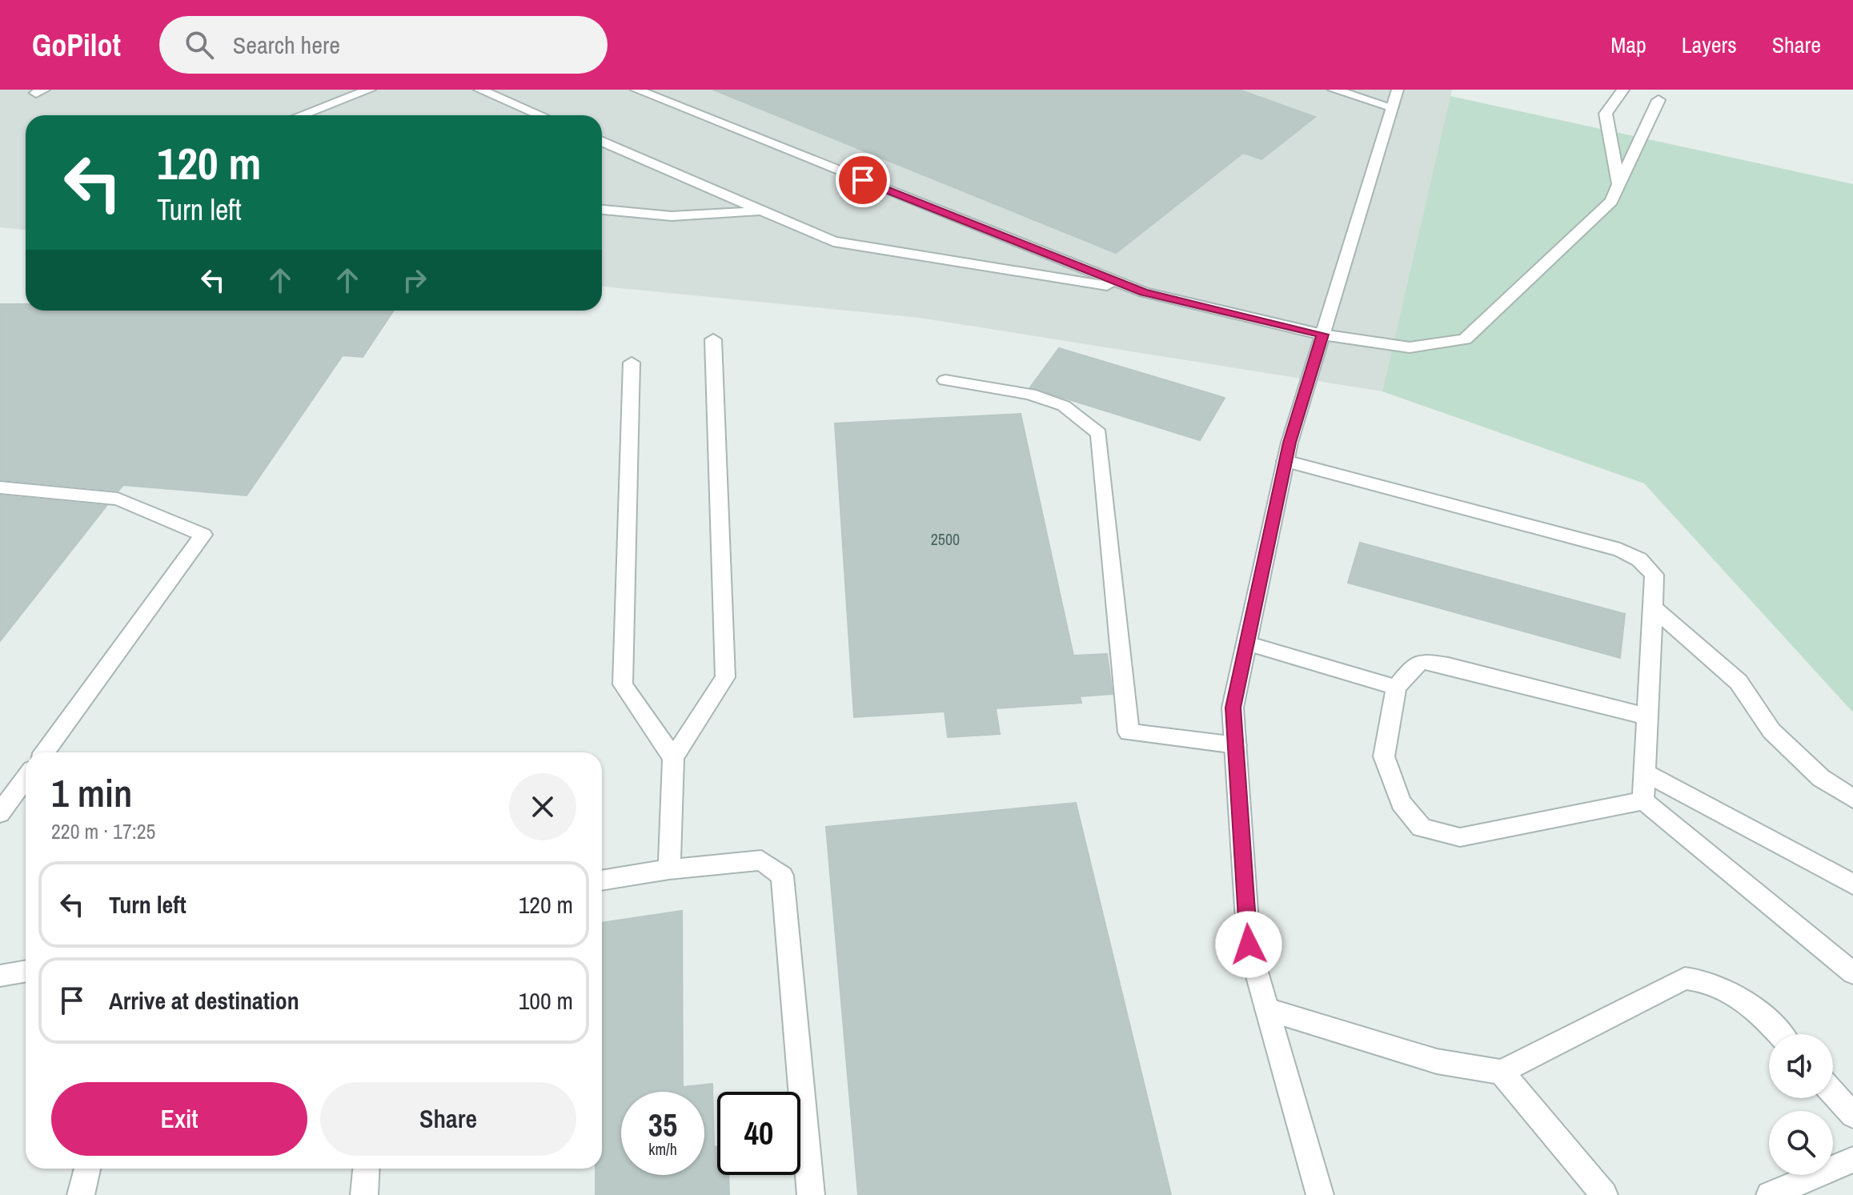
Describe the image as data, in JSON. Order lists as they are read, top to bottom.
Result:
{
  "house_numbers": ["2500"],
  "page": {
    "header": "GoPilot",
    "search": "Search here",
    "nav": ["Map", "Layers", "Share"],
    "turn": ["120 m", "Turn left"],
    "heading": ["1 min", "220 m · 17:25"],
    "list": [
      {
        "name": "Turn left",
        "value": "120 m"
      },
      {
        "name": "Arrive at destination",
        "value": "100 m"
      }
    ],
    "buttons": ["Exit", "Share"],
    "speed": "35 km/h",
    "limit": "40"
  }
}
